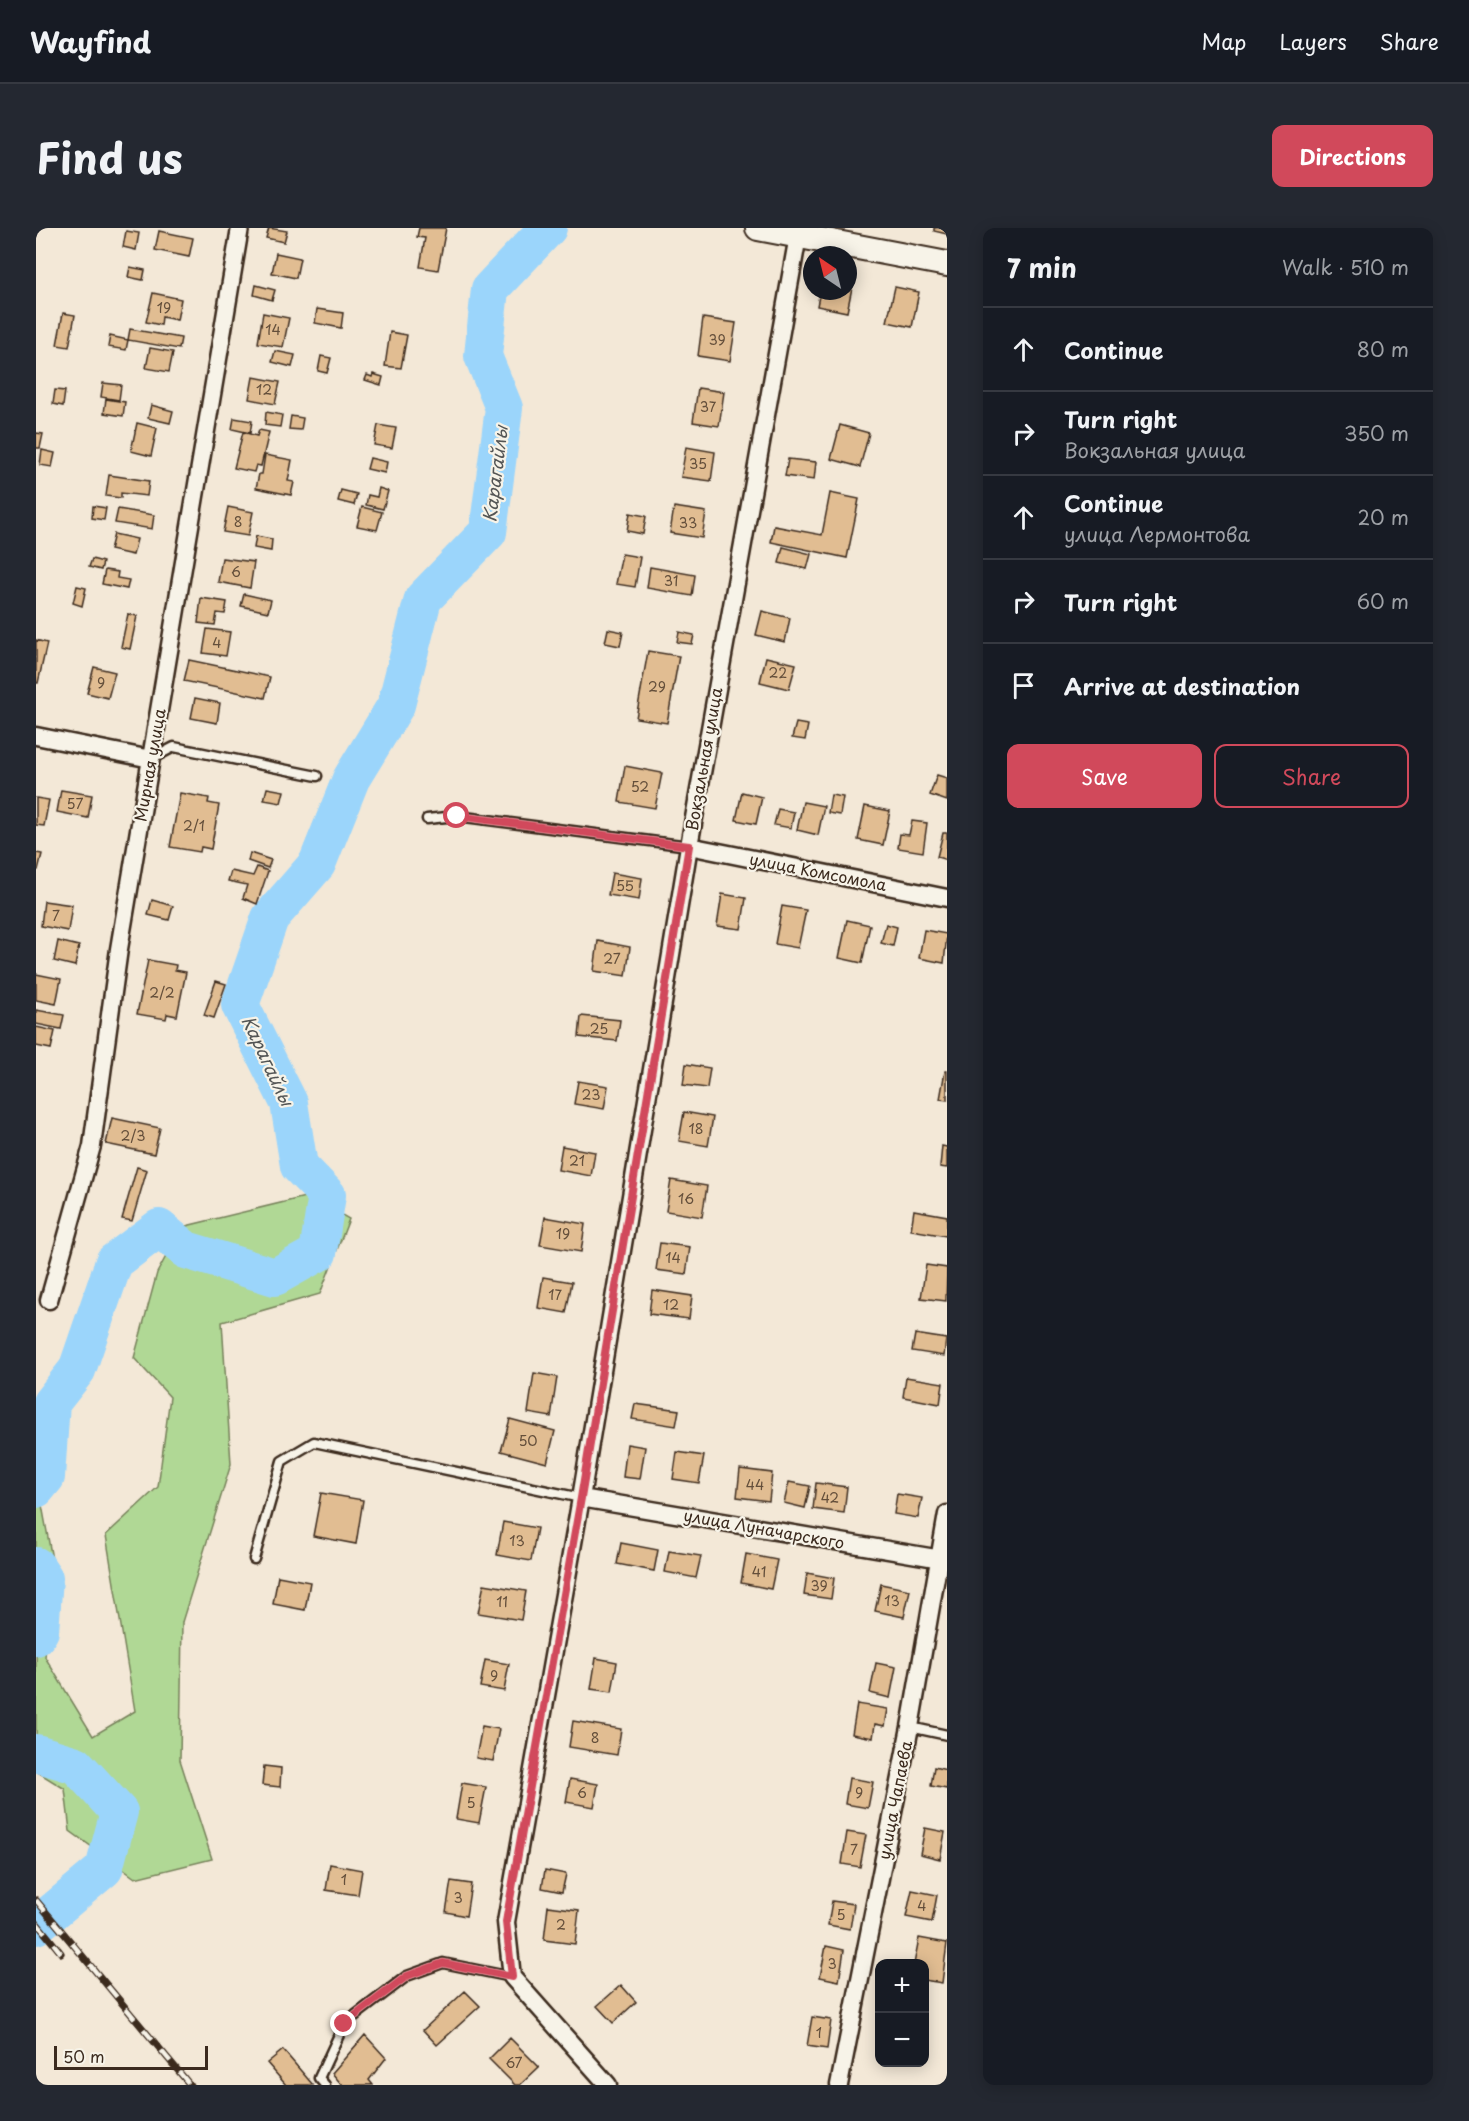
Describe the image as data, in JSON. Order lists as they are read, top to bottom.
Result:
{
  "streets": {
    "street": [
      "Вокзальная улица",
      "Мирная улица",
      "улица Комсомола",
      "улица Луначарского",
      "улица Чапаева"
    ]
  },
  "crossings": [
    ["Вокзальная улица", "улица Комсомола"],
    ["Вокзальная улица", "улица Луначарского"],
    ["улица Луначарского", "улица Чапаева"]
  ],
  "water": ["Карагайлы"],
  "house_numbers": [
    "19",
    "14",
    "39",
    "12",
    "37",
    "35",
    "8",
    "33",
    "6",
    "31",
    "4",
    "22",
    "9",
    "29",
    "52",
    "57",
    "2/1",
    "55",
    "7",
    "27",
    "2/2",
    "25",
    "23",
    "18",
    "2/3",
    "21",
    "16",
    "19",
    "14",
    "17",
    "12",
    "50",
    "44",
    "42",
    "13",
    "41",
    "39",
    "13",
    "11",
    "9",
    "8",
    "6",
    "9",
    "5",
    "7",
    "1",
    "3",
    "4",
    "5",
    "2",
    "3",
    "1",
    "67"
  ],
  "scale_bar": "50 m",
  "north": "top left",
  "page": {
    "header": "Wayfind",
    "nav": ["Map", "Layers", "Share"],
    "title": "Find us",
    "buttons": [
      "Directions",
      ["Save", "Share"]
    ],
    "heading": ["7 min", "Walk · 510 m"],
    "list": [
      ["Continue", "80 m"],
      ["Turn right", "Вокзальная улица", "350 m"],
      ["Continue", "улица Лермонтова", "20 m"],
      ["Turn right", "60 m"],
      "Arrive at destination"
    ],
    "map_buttons": ["+", "−"],
    "scale": "50 m"
  }
}
